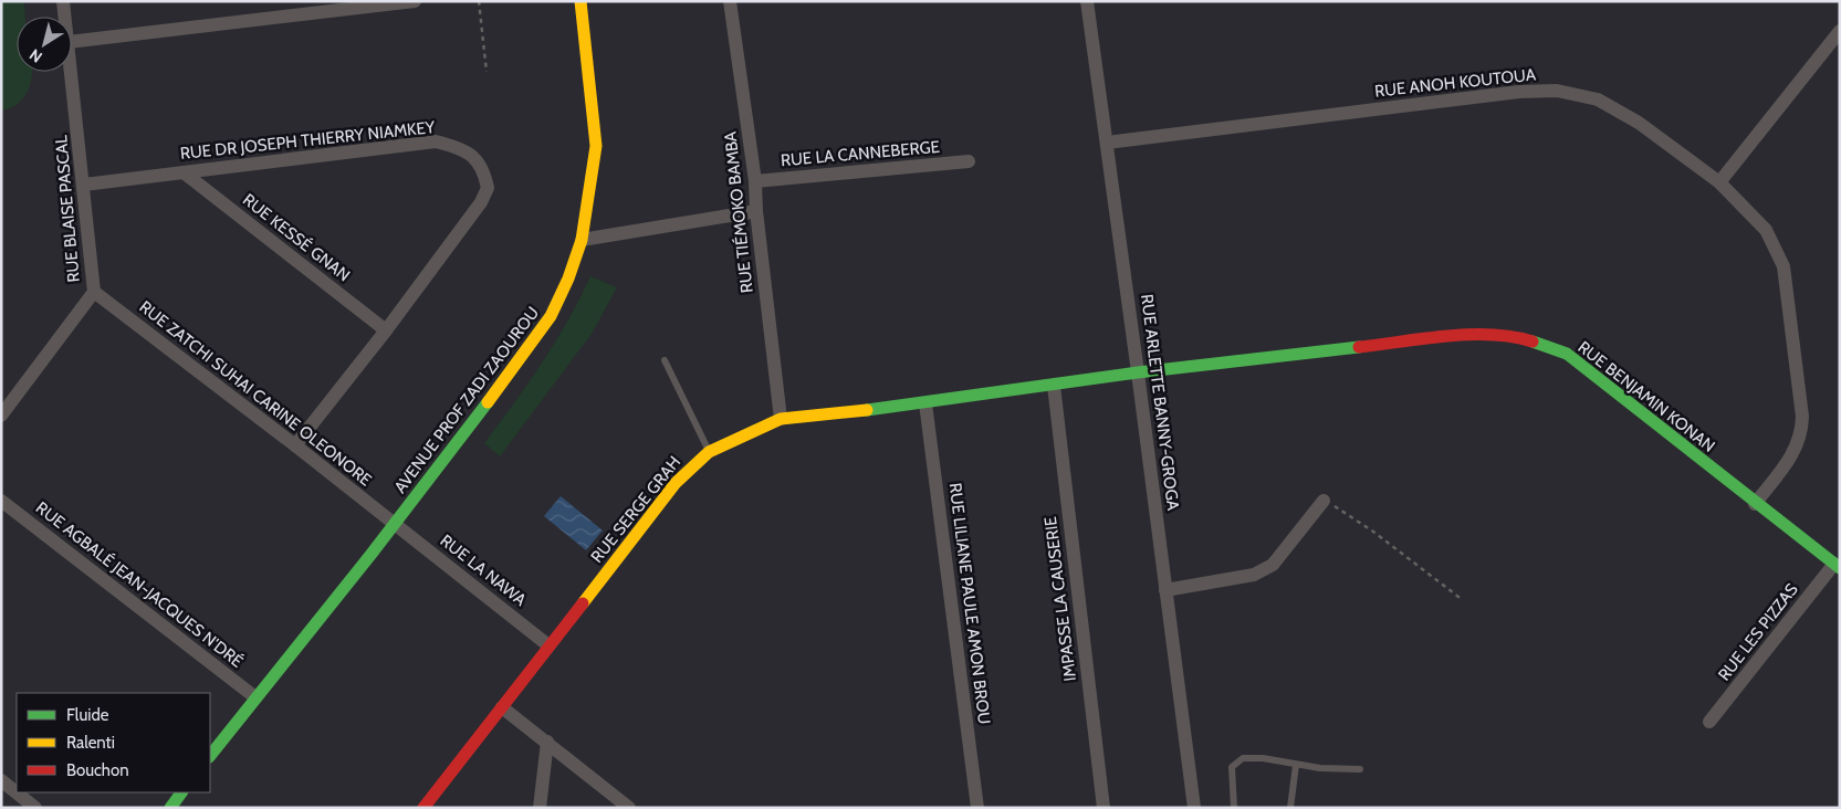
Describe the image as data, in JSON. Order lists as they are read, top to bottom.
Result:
{
  "streets": {
    "street": [
      "RUE ANOH KOUTOUA",
      "RUE DR JOSEPH THIERRY NIAMKEY",
      "RUE LA CANNEBERGE",
      "RUE BLAISE PASCAL",
      "RUE TIÉMOKO BAMBA",
      "RUE KESSÉ GNAN",
      "RUE ZATCHI SUHAI CARINE OLEONORE",
      "RUE BENJAMIN KONAN",
      "AVENUE PROF ZADI ZAOUROU",
      "RUE ARLETTE BANNY-GROGA",
      "RUE SERGE GRAH",
      "RUE LA NAWA",
      "RUE AGBALÉ JEAN-JACQUES N'DRÉ",
      "IMPASSE LA CAUSERIE",
      "RUE LILIANE PAULE AMON BROU",
      "RUE LES PIZZAS"
    ]
  },
  "crossings": [
    ["RUE ANOH KOUTOUA", "RUE BENJAMIN KONAN"],
    ["RUE ANOH KOUTOUA", "RUE ARLETTE BANNY-GROGA"],
    ["RUE DR JOSEPH THIERRY NIAMKEY", "RUE BLAISE PASCAL"],
    ["RUE DR JOSEPH THIERRY NIAMKEY", "RUE KESSÉ GNAN"],
    ["RUE DR JOSEPH THIERRY NIAMKEY", "RUE ZATCHI SUHAI CARINE OLEONORE"],
    ["RUE LA CANNEBERGE", "RUE TIÉMOKO BAMBA"],
    ["RUE BLAISE PASCAL", "RUE ZATCHI SUHAI CARINE OLEONORE"],
    ["RUE TIÉMOKO BAMBA", "RUE SERGE GRAH"],
    ["RUE ZATCHI SUHAI CARINE OLEONORE", "AVENUE PROF ZADI ZAOUROU"],
    ["RUE ZATCHI SUHAI CARINE OLEONORE", "RUE LA NAWA"],
    ["RUE BENJAMIN KONAN", "RUE ARLETTE BANNY-GROGA"],
    ["RUE BENJAMIN KONAN", "RUE SERGE GRAH"],
    ["RUE BENJAMIN KONAN", "RUE LES PIZZAS"],
    ["AVENUE PROF ZADI ZAOUROU", "RUE LA NAWA"],
    ["AVENUE PROF ZADI ZAOUROU", "RUE AGBALÉ JEAN-JACQUES N'DRÉ"],
    ["RUE ARLETTE BANNY-GROGA", "RUE SERGE GRAH"],
    ["RUE SERGE GRAH", "RUE LA NAWA"],
    ["RUE SERGE GRAH", "IMPASSE LA CAUSERIE"],
    ["RUE SERGE GRAH", "RUE LILIANE PAULE AMON BROU"]
  ],
  "legend": ["Fluide", "Ralenti", "Bouchon"],
  "north": "bottom left"
}
